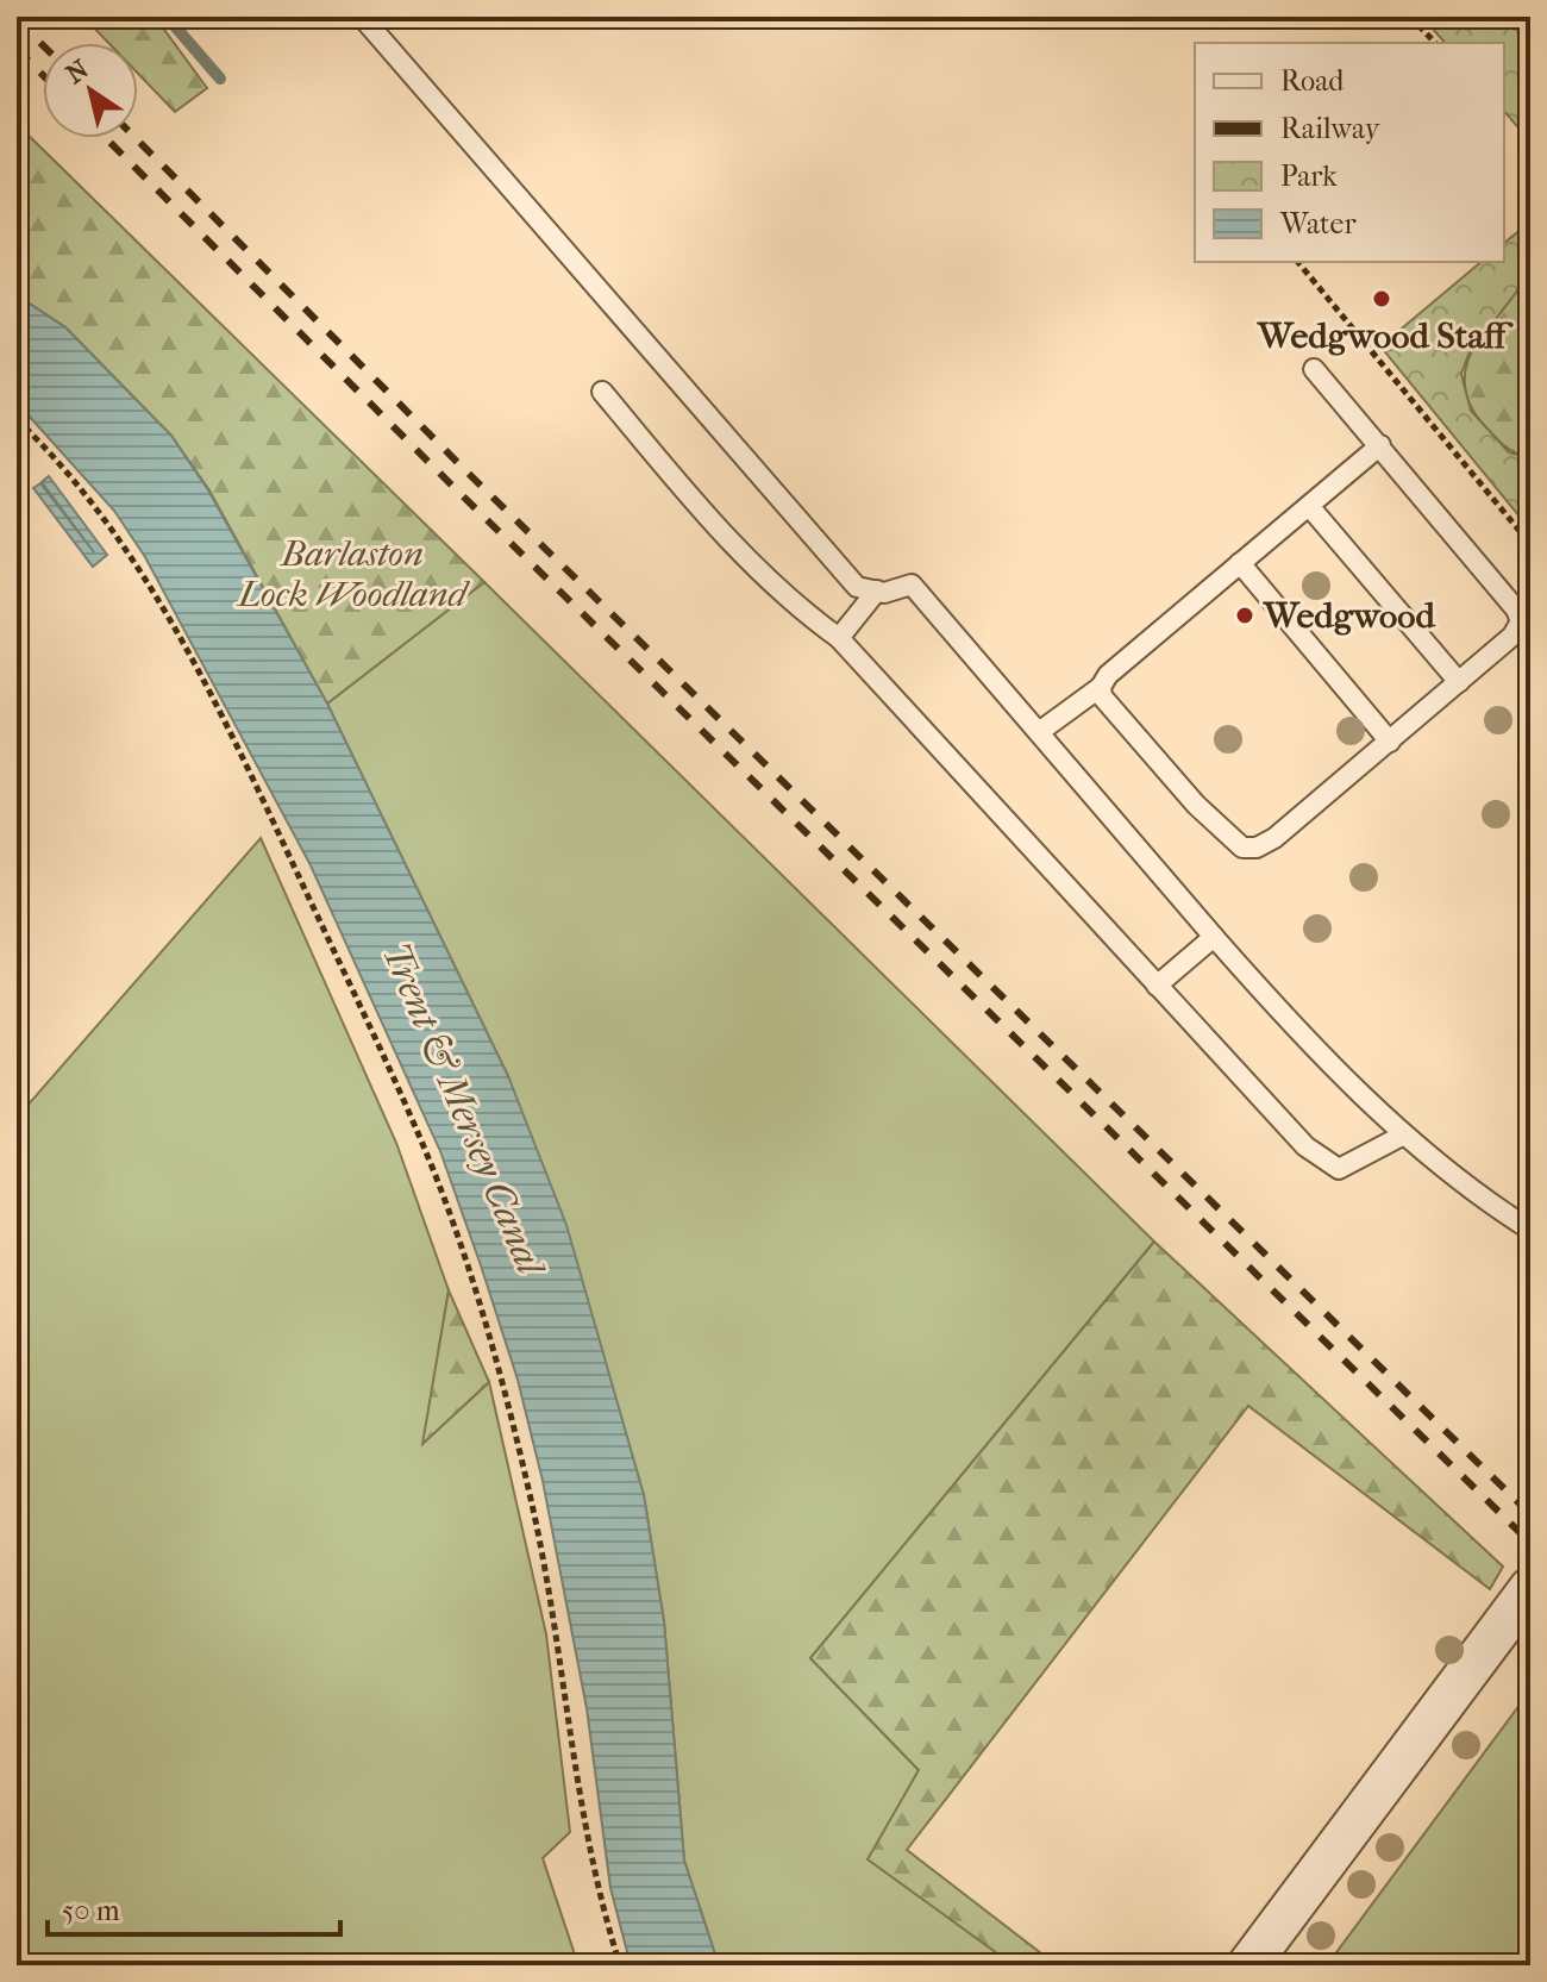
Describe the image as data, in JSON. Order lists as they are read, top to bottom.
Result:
{
  "water": ["Trent & Mersey Canal"],
  "parks": ["Barlaston Lock Woodland"],
  "places": ["Wedgwood Staff", "Wedgwood"],
  "legend": [
    "Road",
    "Railway",
    "Park",
    "Water"
  ],
  "scale_bar": "50 m",
  "north": "top left"
}
